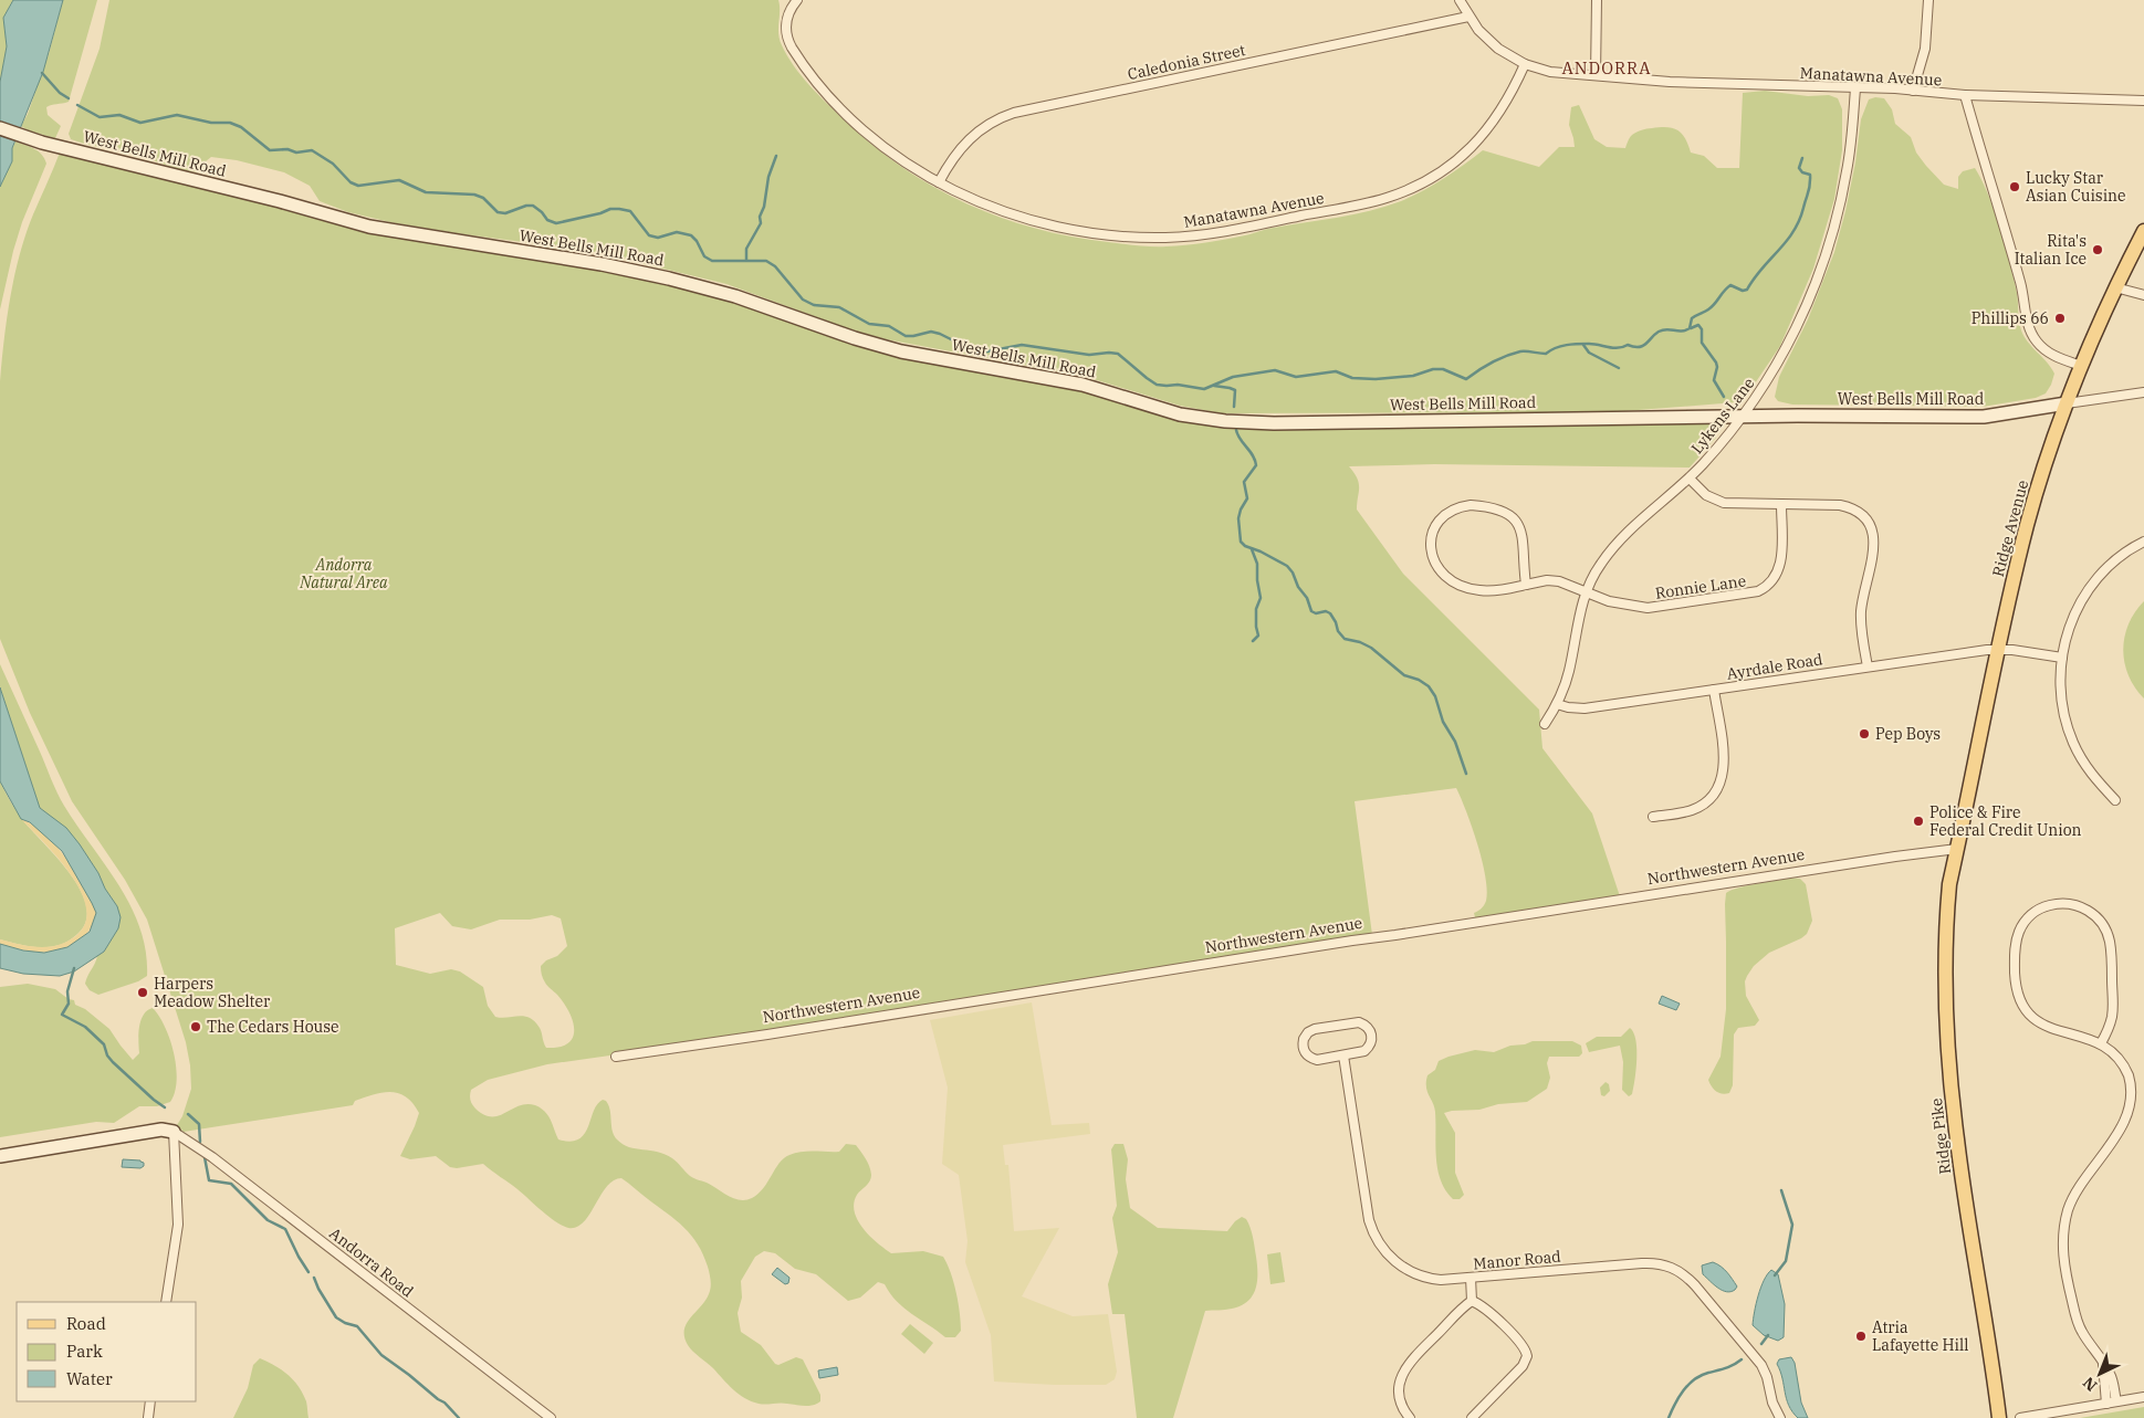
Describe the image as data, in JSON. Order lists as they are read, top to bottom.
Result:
{
  "streets": {
    "main road": ["Ridge Avenue", "Ridge Pike"],
    "street": [
      "Caledonia Street",
      "Manatawna Avenue",
      "West Bells Mill Road",
      "Lykens Lane",
      "Ronnie Lane",
      "Ayrdale Road",
      "Northwestern Avenue",
      "Manor Road",
      "Andorra Road"
    ]
  },
  "crossings": [
    ["Caledonia Street", "Manatawna Avenue"],
    ["Manatawna Avenue", "Lykens Lane"],
    ["West Bells Mill Road", "Lykens Lane"],
    ["West Bells Mill Road", "Ridge Avenue"],
    ["Lykens Lane", "Ronnie Lane"],
    ["Lykens Lane", "Ayrdale Road"],
    ["Ridge Avenue", "Ayrdale Road"],
    ["Ridge Avenue", "Northwestern Avenue"],
    ["Ridge Avenue", "Ridge Pike"],
    ["Northwestern Avenue", "Ridge Pike"]
  ],
  "districts": ["ANDORRA"],
  "parks": ["Andorra Natural Area"],
  "places": [
    "Lucky Star Asian Cuisine",
    "Rita's Italian Ice",
    "Phillips 66",
    "Pep Boys",
    "Police & Fire Federal Credit Union",
    "Harpers Meadow Shelter",
    "The Cedars House",
    "Atria Lafayette Hill"
  ],
  "legend": ["Road", "Park", "Water"],
  "north": "bottom left"
}
